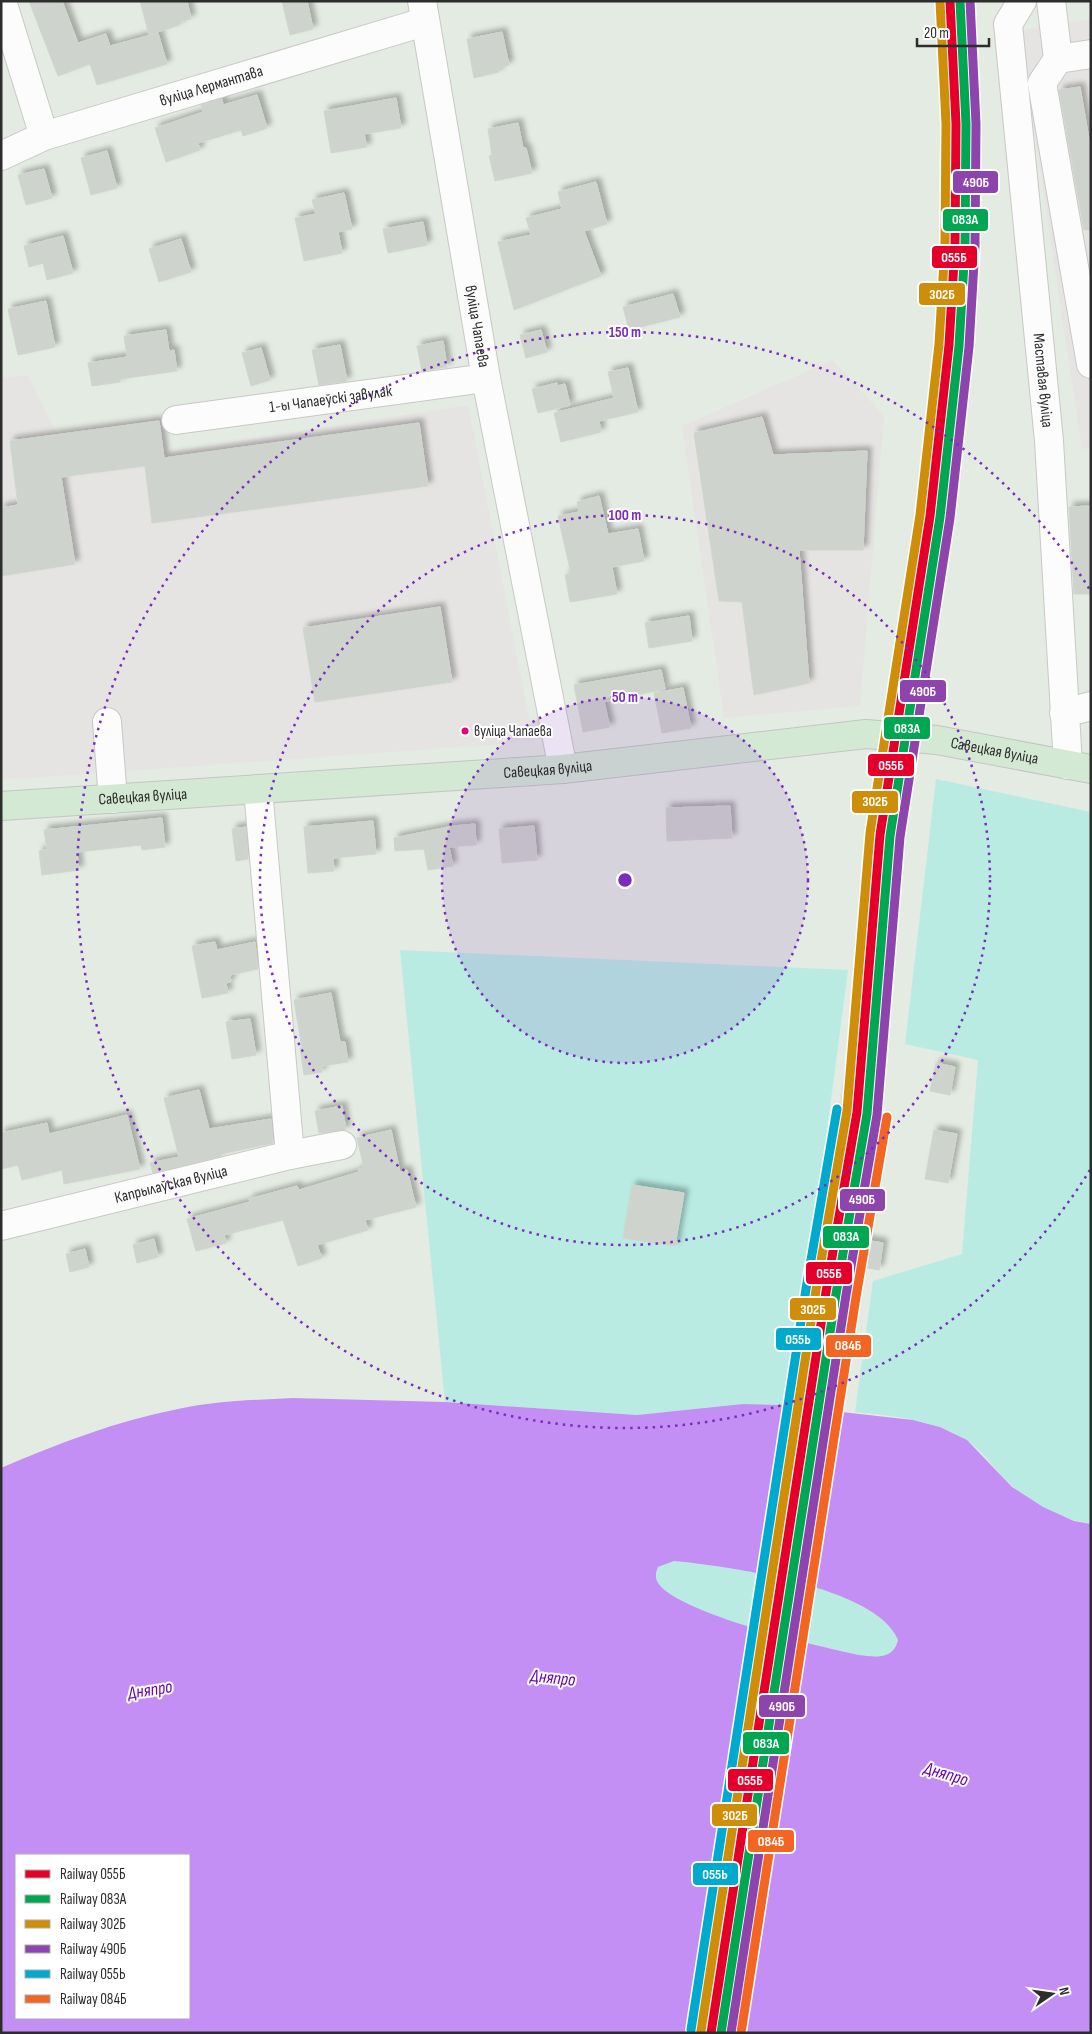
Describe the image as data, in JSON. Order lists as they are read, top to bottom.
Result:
{
  "streets": {
    "main road": ["Савецкая вуліца"],
    "street": [
      "вуліца Лермантава",
      "вуліца Чапаева",
      "Маставая вуліца",
      "1-ы Чапаеўскі завулак",
      "Капрылаўская вуліца"
    ]
  },
  "crossings": [
    ["вуліца Лермантава", "вуліца Чапаева"],
    ["вуліца Чапаева", "1-ы Чапаеўскі завулак"],
    ["вуліца Чапаева", "Савецкая вуліца"],
    ["Маставая вуліца", "Савецкая вуліца"]
  ],
  "water": ["Дняпро"],
  "places": ["вуліца Чапаева"],
  "lines": [
    "rail line 055Б",
    "rail line 083А",
    "rail line 302Б",
    "rail line 490Б",
    "rail line 055Ь",
    "rail line 084Б"
  ],
  "legend": [
    "Railway 055Б",
    "Railway 083А",
    "Railway 302Б",
    "Railway 490Б",
    "Railway 055Ь",
    "Railway 084Б"
  ],
  "scale_bar": "20 m",
  "north": "right",
  "rings": ["150 m", "100 m", "50 m"]
}
